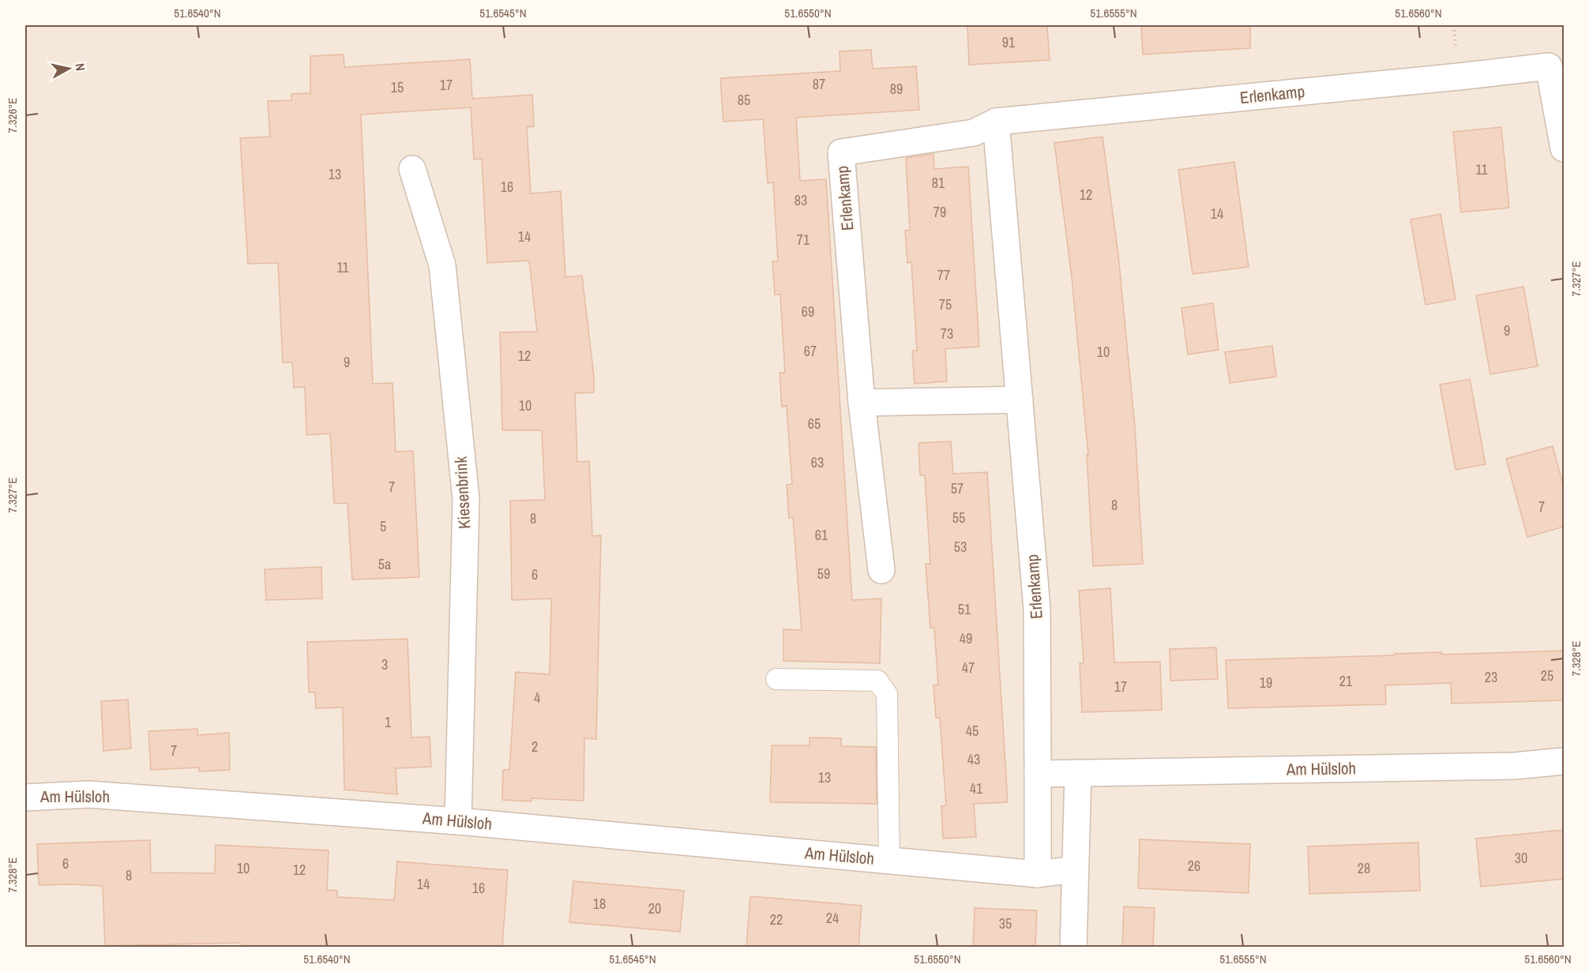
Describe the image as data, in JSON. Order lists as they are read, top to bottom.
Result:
{
  "streets": {
    "street": ["Erlenkamp", "Kiesenbrink", "Am Hülsloh"]
  },
  "crossings": [
    ["Erlenkamp", "Am Hülsloh"],
    ["Kiesenbrink", "Am Hülsloh"]
  ],
  "house_numbers": [
    "91",
    "87",
    "17",
    "15",
    "89",
    "85",
    "11",
    "13",
    "81",
    "16",
    "12",
    "83",
    "79",
    "14",
    "14",
    "71",
    "11",
    "77",
    "75",
    "69",
    "9",
    "73",
    "67",
    "10",
    "12",
    "9",
    "10",
    "65",
    "63",
    "7",
    "57",
    "8",
    "7",
    "55",
    "8",
    "5",
    "61",
    "53",
    "5a",
    "59",
    "6",
    "51",
    "49",
    "3",
    "47",
    "25",
    "23",
    "21",
    "19",
    "17",
    "4",
    "1",
    "45",
    "2",
    "7",
    "43",
    "13",
    "41",
    "30",
    "6",
    "26",
    "10",
    "28",
    "12",
    "8",
    "14",
    "16",
    "18",
    "20",
    "24",
    "22",
    "35"
  ],
  "north": "right",
  "coordinates": [
    "51.6540°N",
    "51.6545°N",
    "51.6550°N",
    "51.6555°N",
    "51.6560°N",
    "7.326°E",
    "7.327°E",
    "7.328°E"
  ]
}
